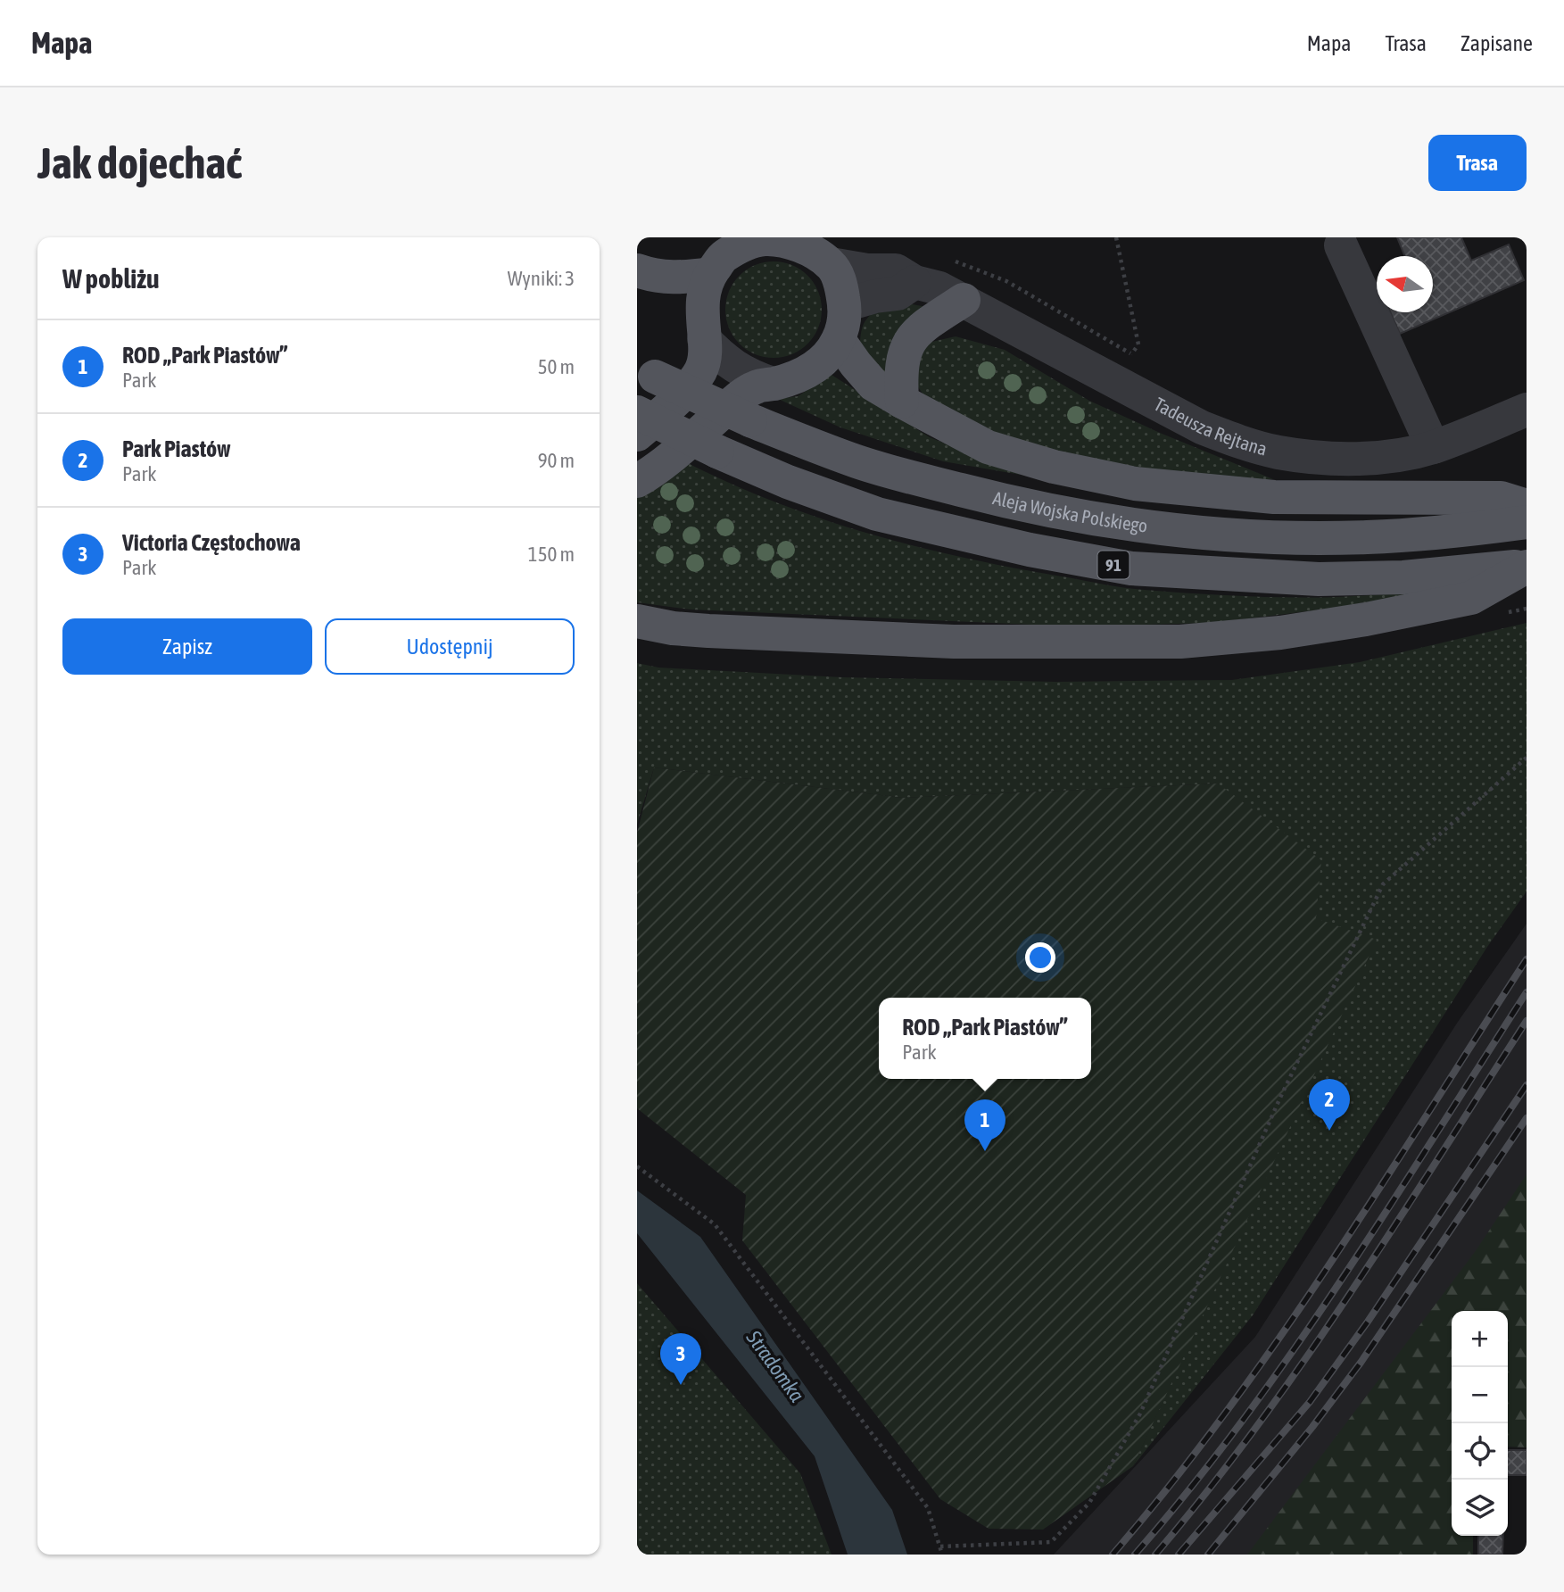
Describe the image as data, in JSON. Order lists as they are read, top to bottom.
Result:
{
  "streets": {
    "main road": ["Aleja Wojska Polskiego", "91"],
    "street": ["Tadeusza Rejtana"]
  },
  "water": ["Stradomka"],
  "north": "left",
  "page": {
    "header": "Mapa",
    "nav": ["Mapa", "Trasa", "Zapisane"],
    "buttons": [
      "Trasa",
      ["Zapisz", "Udostępnij"]
    ],
    "title": "Jak dojechać",
    "heading": ["W pobliżu", "Wyniki: 3"],
    "list": [
      {
        "mark": "1",
        "name": "ROD „Park Piastów”",
        "note": "Park",
        "value": "50 m"
      },
      {
        "mark": "2",
        "name": "Park Piastów",
        "note": "Park",
        "value": "90 m"
      },
      {
        "mark": "3",
        "name": "Victoria Częstochowa",
        "note": "Park",
        "value": "150 m"
      }
    ],
    "popup": ["ROD „Park Piastów”", "Park"],
    "pins": ["2", "1", "3"],
    "map_buttons": ["+", "−"]
  }
}
